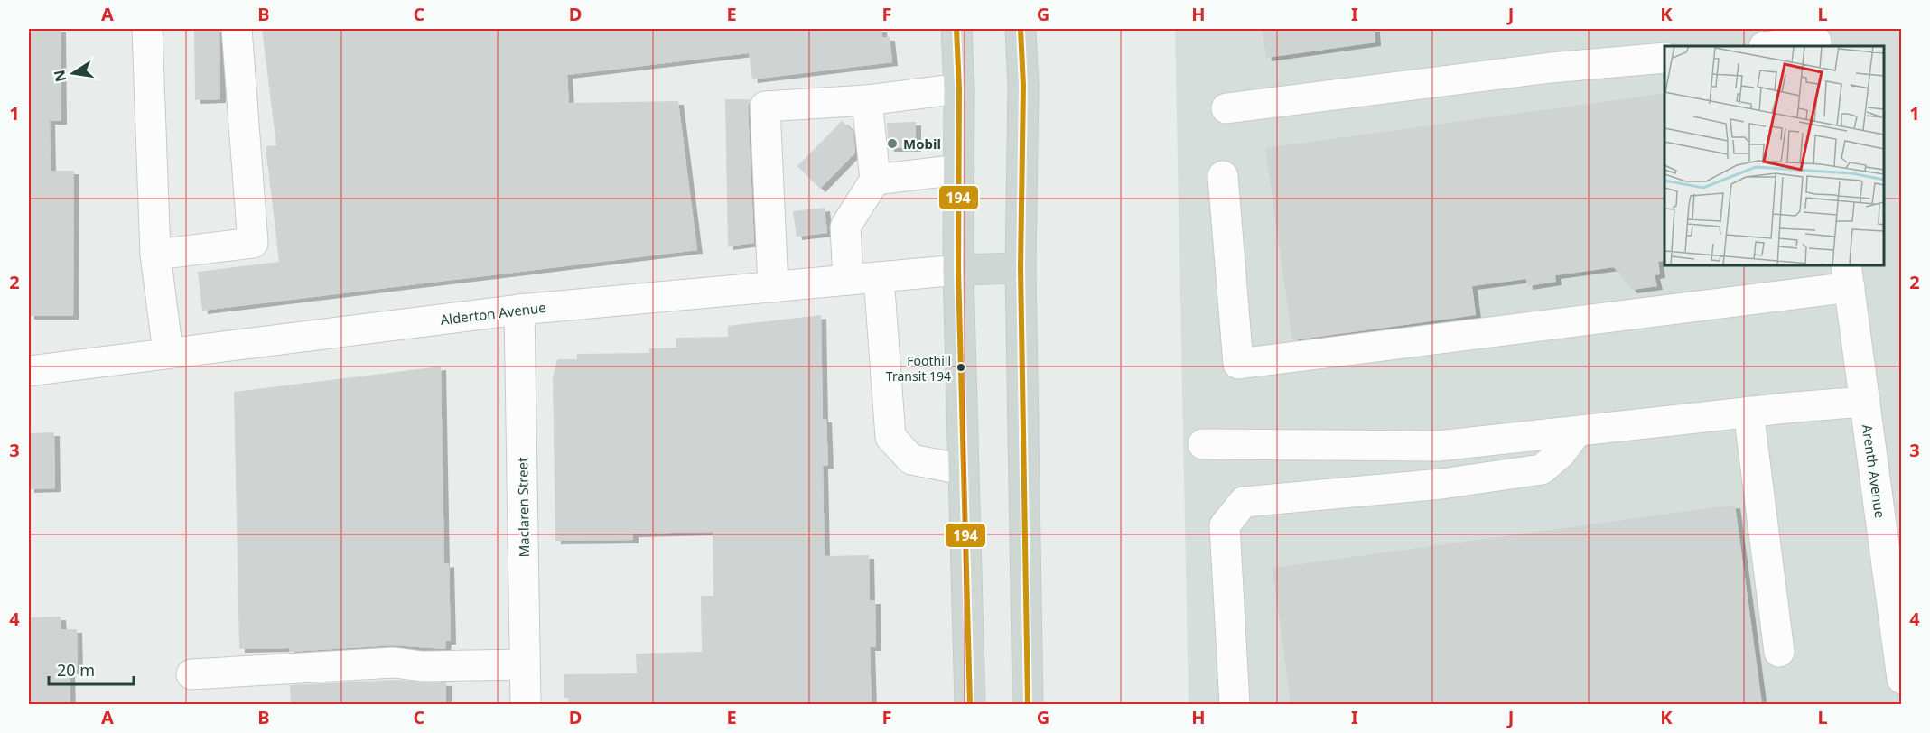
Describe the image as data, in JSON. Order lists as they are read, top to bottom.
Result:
{
  "streets": {
    "street": ["Alderton Avenue", "Arenth Avenue", "Maclaren Street"]
  },
  "crossings": [
    ["Alderton Avenue", "Maclaren Street"]
  ],
  "places": ["Mobil", "Foothill Transit 194"],
  "lines": ["transit line 194"],
  "scale_bar": "20 m",
  "north": "left",
  "grid": {
    "columns": [
      "A",
      "B",
      "C",
      "D",
      "E",
      "F",
      "G",
      "H",
      "I",
      "J",
      "K",
      "L"
    ],
    "rows": [
      "1",
      "2",
      "3",
      "4"
    ]
  }
}
